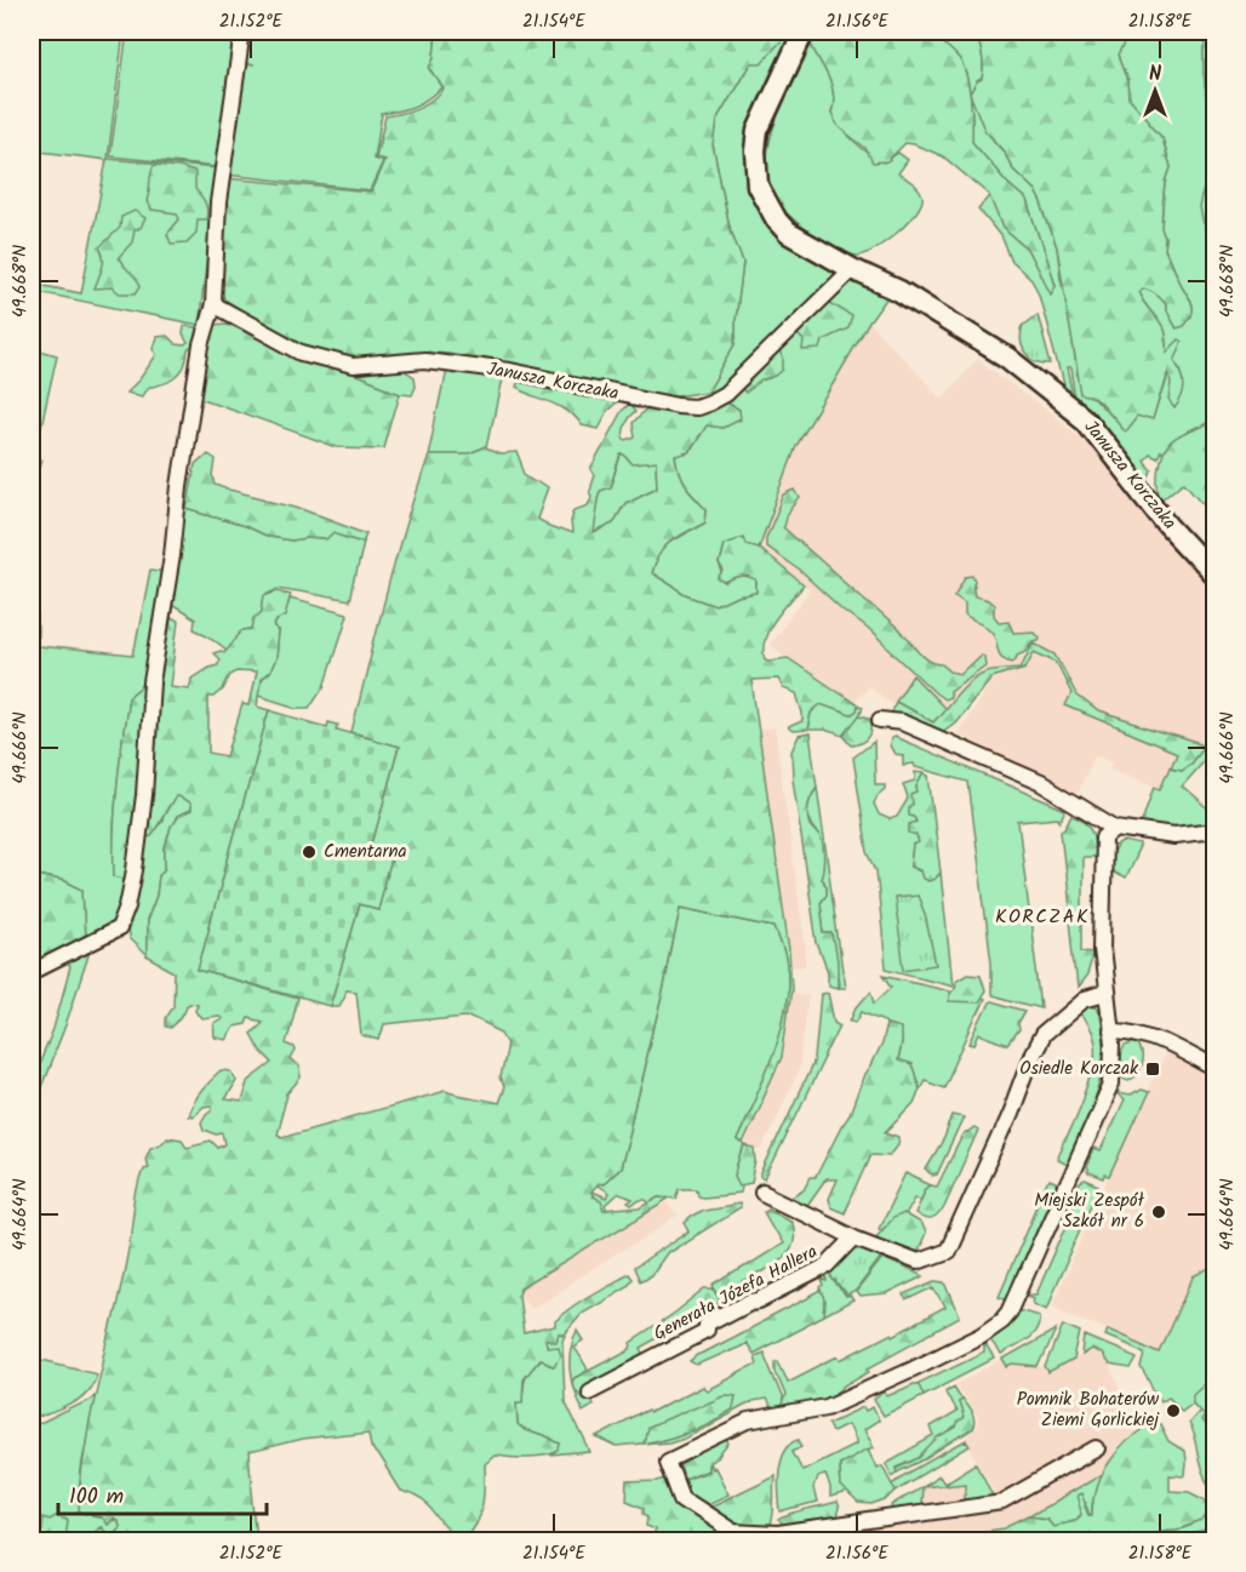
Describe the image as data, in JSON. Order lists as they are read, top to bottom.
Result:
{
  "streets": {
    "street": ["Janusza Korczaka", "Generała Józefa Hallera"]
  },
  "districts": ["KORCZAK"],
  "places": {
    "other": ["Cmentarna", "Miejski Zespół Szkół nr 6", "Pomnik Bohaterów Ziemi Gorlickiej"],
    "transit": ["Osiedle Korczak"]
  },
  "scale_bar": "100 m",
  "north": "top",
  "coordinates": [
    "21.152°E",
    "21.154°E",
    "21.156°E",
    "21.158°E",
    "49.668°N",
    "49.666°N",
    "49.664°N"
  ]
}
